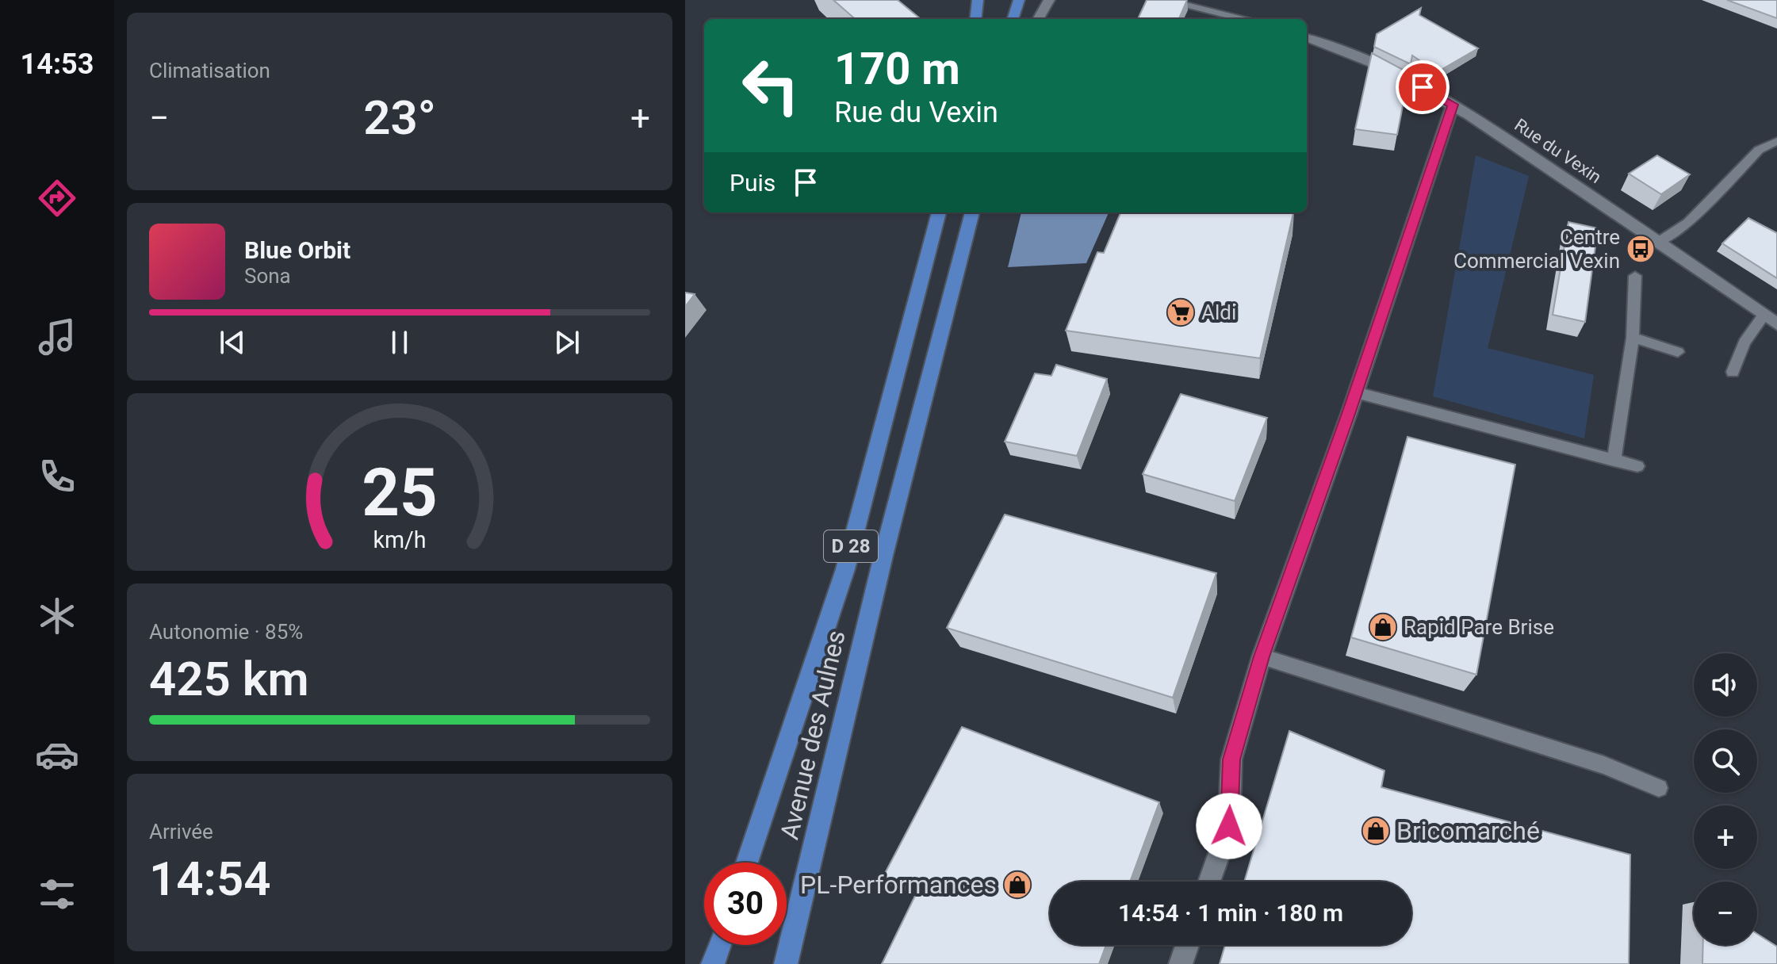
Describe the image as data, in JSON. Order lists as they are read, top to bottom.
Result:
{
  "streets": {
    "main road": ["D 28", "Avenue des Aulnes"],
    "street": ["Rue du Vexin"]
  },
  "places": {
    "bus stop": ["Centre Commercial Vexin"],
    "supermarket": ["Aldi"],
    "shop": ["Rapid Pare Brise", "Bricomarché", "PL-Performances"]
  },
  "page": {
    "tabs": "14:53",
    "tile": [
      "Climatisation",
      ["Autonomie · 85%", "425 km"],
      ["Arrivée", "14:54"]
    ],
    "turn": ["170 m", "Rue du Vexin"],
    "heat": ["−", "23°", "+"],
    "then": "Puis",
    "song": ["Blue Orbit", "Sona"],
    "map_buttons": ["+", "−"],
    "limit": "30",
    "trip": "14:54 · 1 min · 180 m",
    "gauge": ["25", "km/h"]
  }
}
